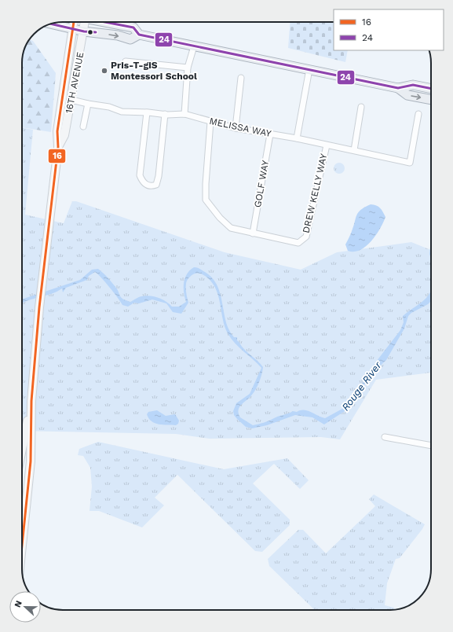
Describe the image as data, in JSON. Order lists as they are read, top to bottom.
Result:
{
  "streets": {
    "main road": ["16TH AVENUE"],
    "street": ["MELISSA WAY", "GOLF WAY", "DREW KELLY WAY"]
  },
  "crossings": [
    ["16TH AVENUE", "MELISSA WAY"],
    ["MELISSA WAY", "GOLF WAY"],
    ["MELISSA WAY", "DREW KELLY WAY"],
    ["GOLF WAY", "DREW KELLY WAY"]
  ],
  "water": ["Rouge River"],
  "places": ["Pris-T-giS Montessori School"],
  "lines": ["transit line 16", "transit line 24"],
  "legend": ["16", "24"],
  "north": "left"
}
